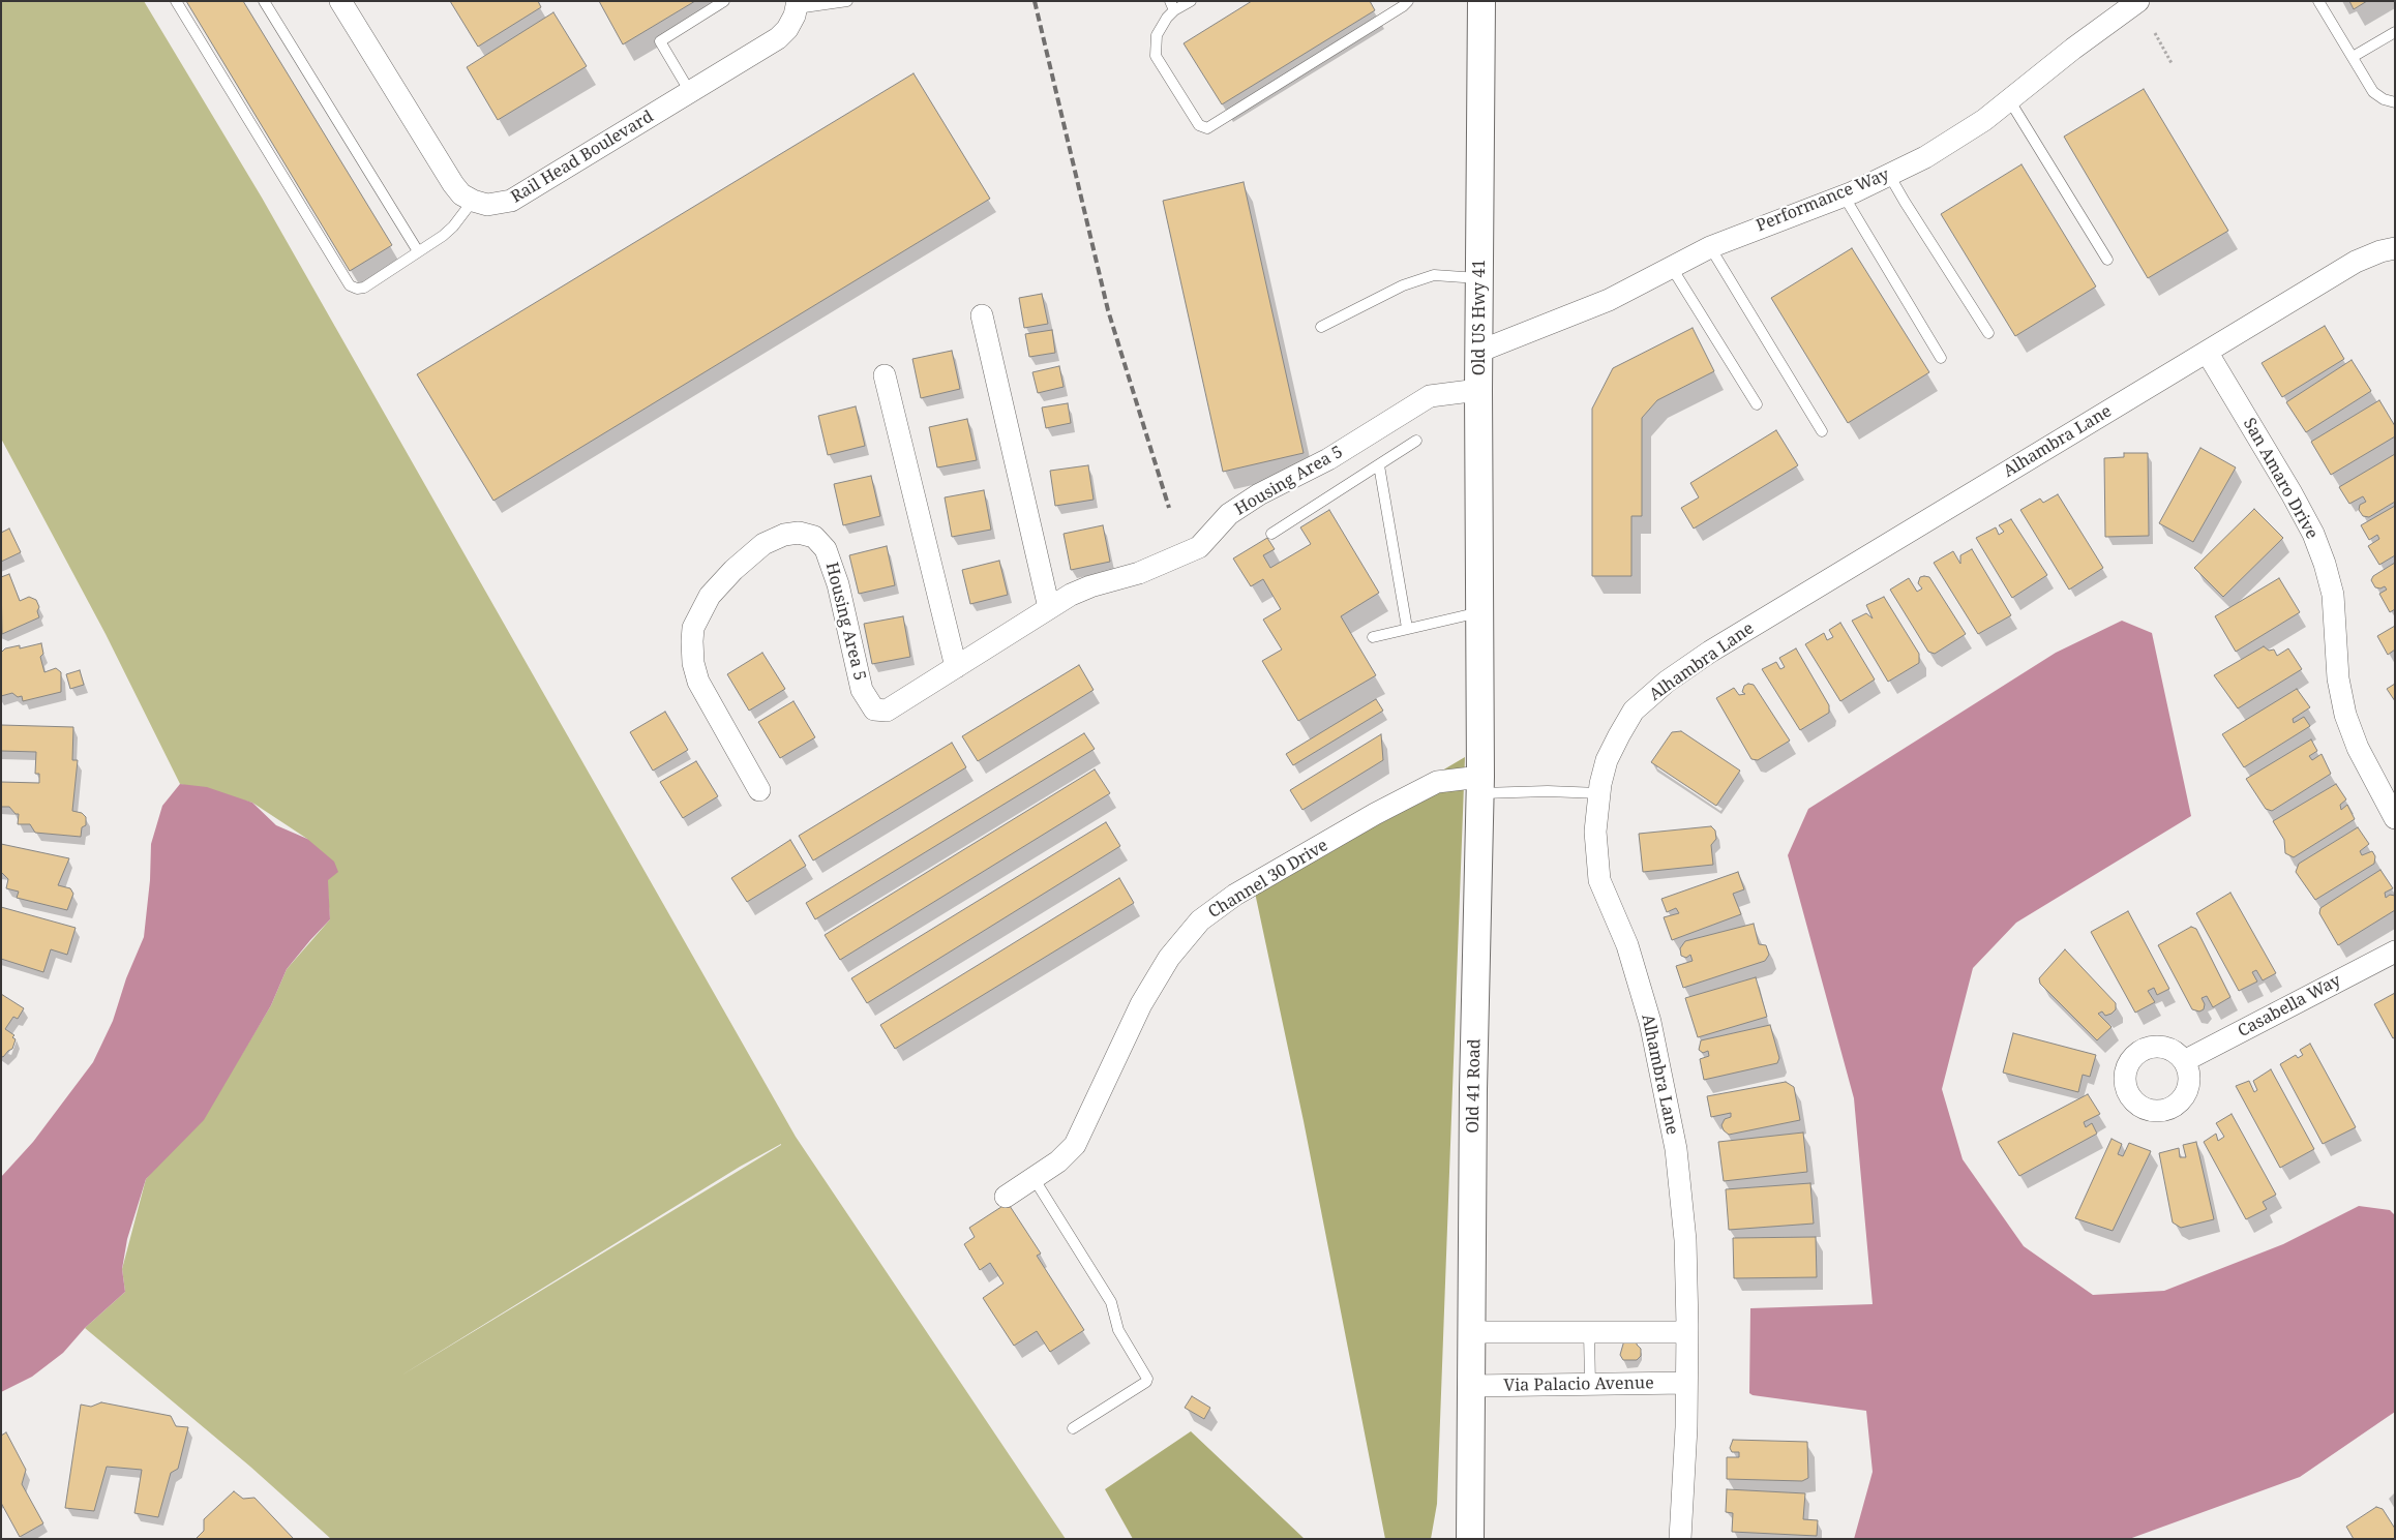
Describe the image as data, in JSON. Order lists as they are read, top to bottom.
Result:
{
  "streets": {
    "street": [
      "Rail Head Boulevard",
      "Performance Way",
      "Old US Hwy 41",
      "Alhambra Lane",
      "San Amaro Drive",
      "Housing Area 5",
      "Channel 30 Drive",
      "Casabella Way",
      "Old 41 Road",
      "Via Palacio Avenue"
    ]
  },
  "crossings": [
    ["Performance Way", "Old US Hwy 41"],
    ["Old US Hwy 41", "Housing Area 5"],
    ["Old US Hwy 41", "Old 41 Road"],
    ["Alhambra Lane", "San Amaro Drive"],
    ["Alhambra Lane", "Via Palacio Avenue"],
    ["Channel 30 Drive", "Old 41 Road"],
    ["Old 41 Road", "Via Palacio Avenue"]
  ]
}
